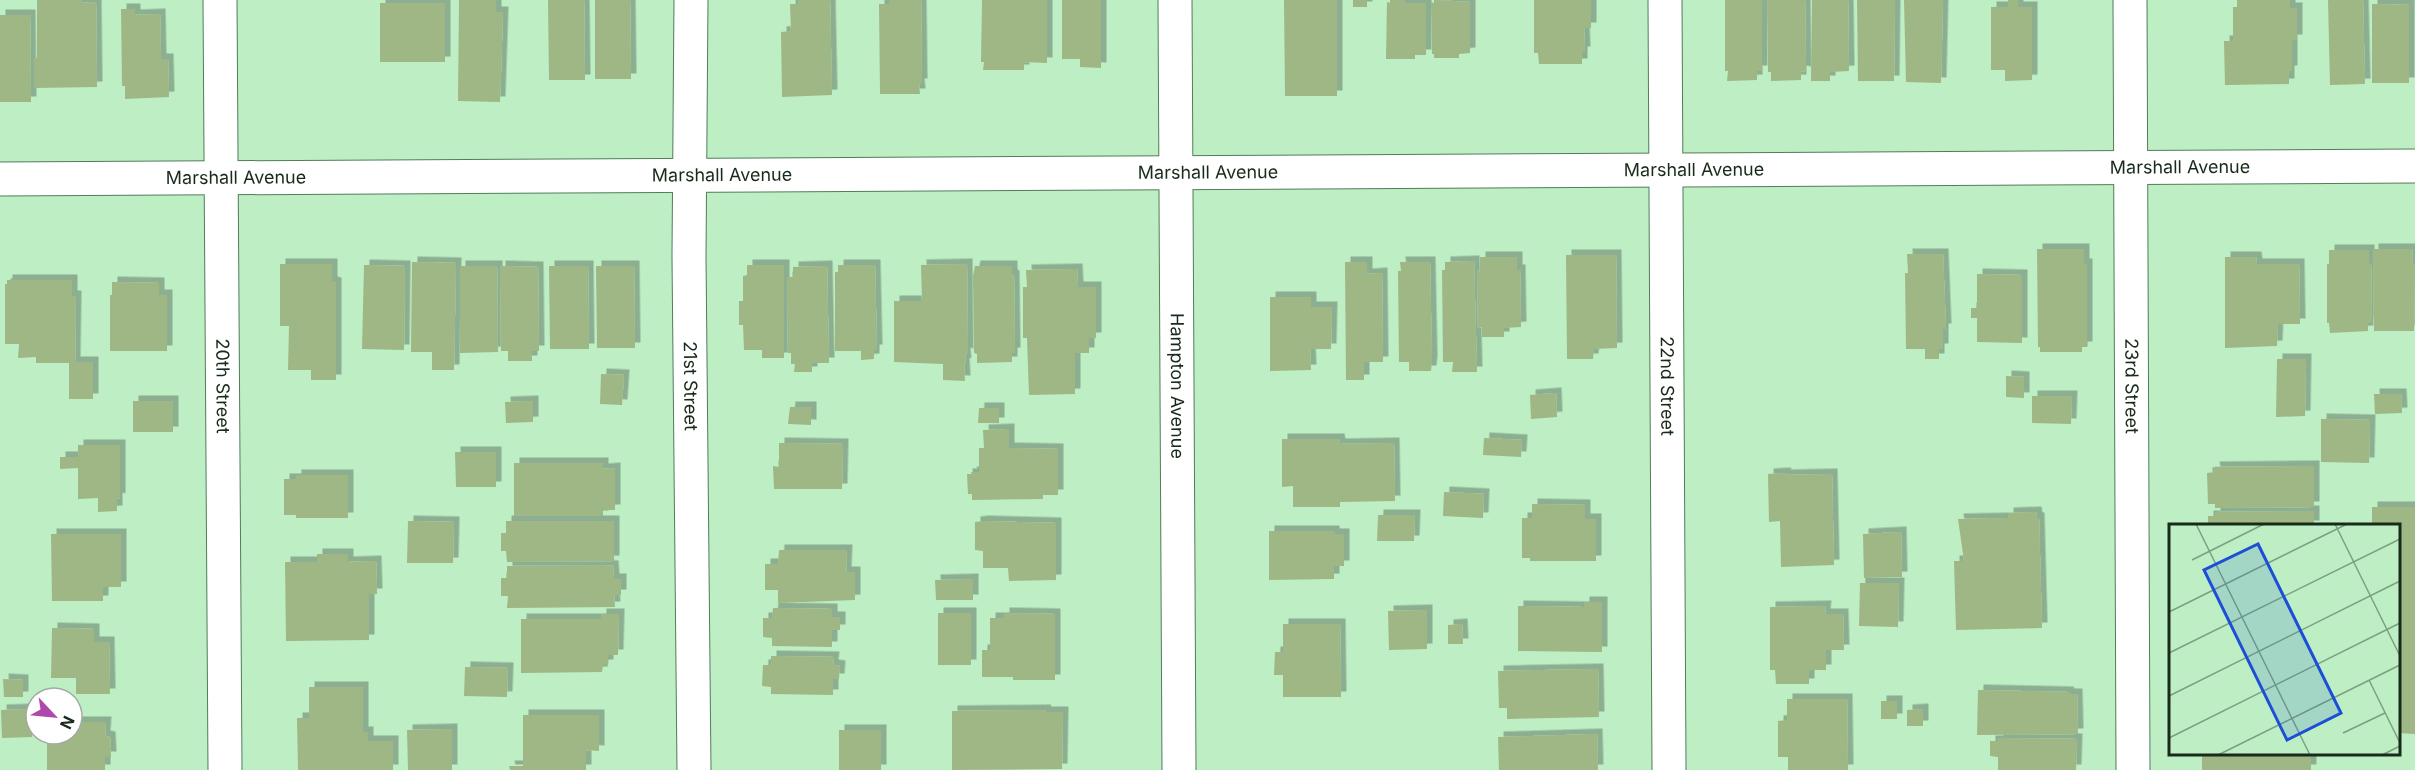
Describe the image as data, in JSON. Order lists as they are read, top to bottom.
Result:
{
  "streets": {
    "street": [
      "Marshall Avenue",
      "20th Street",
      "21st Street",
      "Hampton Avenue",
      "22nd Street",
      "23rd Street"
    ]
  },
  "crossings": [
    ["Marshall Avenue", "20th Street"],
    ["Marshall Avenue", "21st Street"],
    ["Marshall Avenue", "Hampton Avenue"],
    ["Marshall Avenue", "22nd Street"],
    ["Marshall Avenue", "23rd Street"]
  ],
  "north": "bottom right"
}
